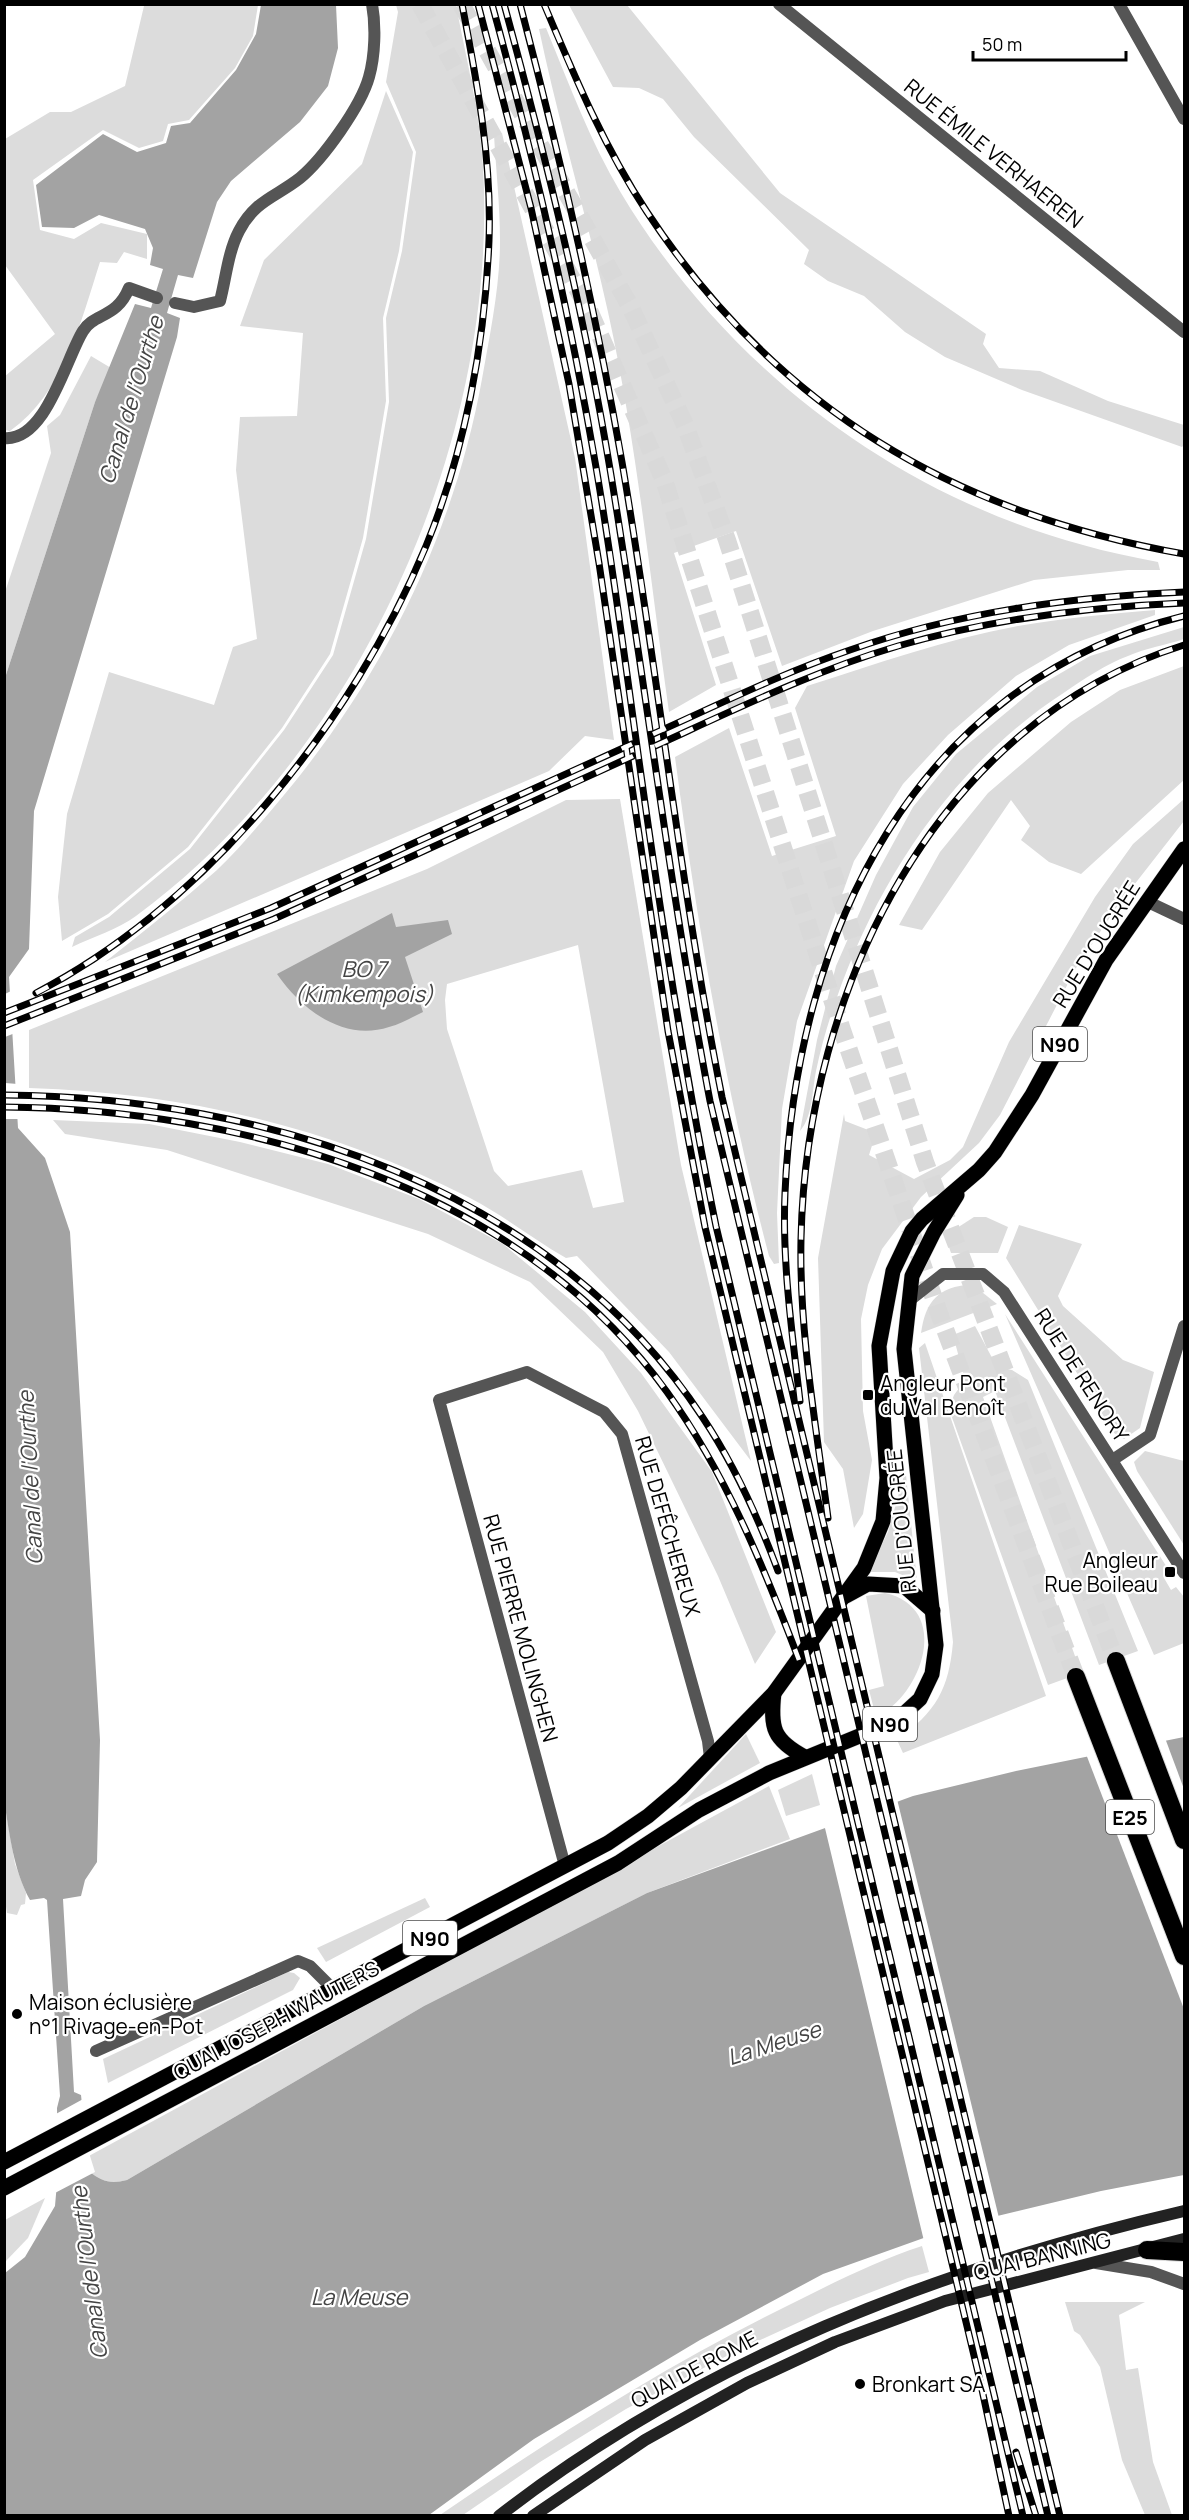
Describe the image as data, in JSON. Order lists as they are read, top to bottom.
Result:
{
  "streets": {
    "highway": ["E25"],
    "main road": [
      "RUE D'OUGRÉE",
      "N90",
      "QUAI JOSEPH WAUTERS",
      "QUAI BANNING",
      "QUAI DE ROME"
    ],
    "street": [
      "RUE ÉMILE VERHAEREN",
      "RUE DE RENORY",
      "RUE DEFÊCHEREUX",
      "RUE PIERRE MOLINGHEN"
    ]
  },
  "crossings": [
    ["RUE D'OUGRÉE", "N90"],
    ["RUE D'OUGRÉE", "RUE DE RENORY"],
    ["RUE D'OUGRÉE", "QUAI JOSEPH WAUTERS"],
    ["N90", "QUAI JOSEPH WAUTERS"],
    ["RUE DEFÊCHEREUX", "RUE PIERRE MOLINGHEN"],
    ["RUE DEFÊCHEREUX", "QUAI JOSEPH WAUTERS"],
    ["RUE PIERRE MOLINGHEN", "QUAI JOSEPH WAUTERS"],
    ["QUAI BANNING", "QUAI DE ROME"]
  ],
  "water": ["Canal de l'Ourthe", "BO 7 (Kimkempois)", "La Meuse"],
  "places": {
    "transit": ["Angleur Pont du Val Benoît", "Angleur Rue Boileau"],
    "other": ["Maison éclusière n°1 Rivage-en-Pot", "Bronkart SA"]
  },
  "scale_bar": "50 m"
}
